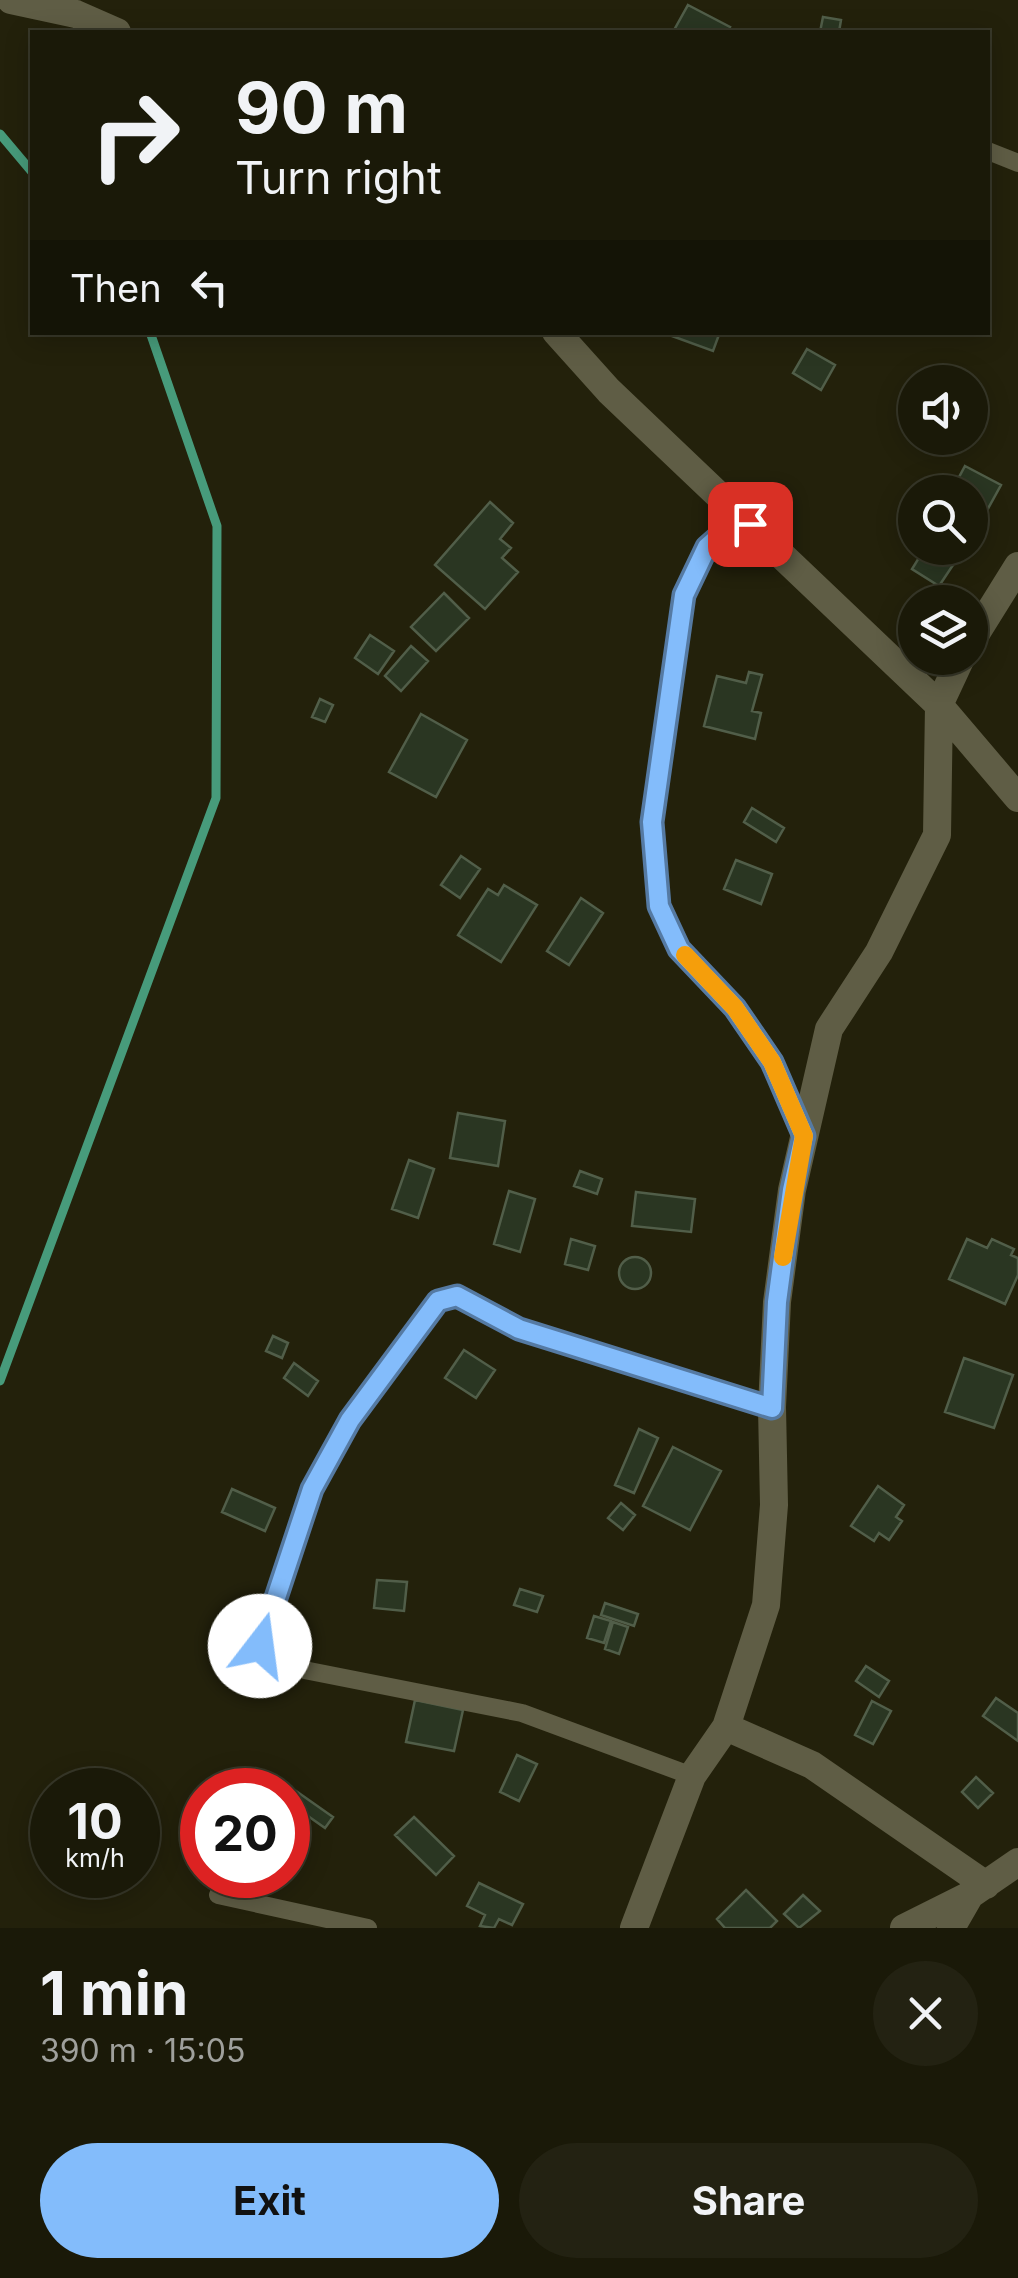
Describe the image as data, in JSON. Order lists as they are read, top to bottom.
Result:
{
  "page": {
    "turn": ["90 m", "Turn right"],
    "then": "Then",
    "speed": "10 km/h",
    "limit": "20",
    "heading": ["1 min", "390 m · 15:05"],
    "buttons": ["Exit", "Share"]
  }
}
